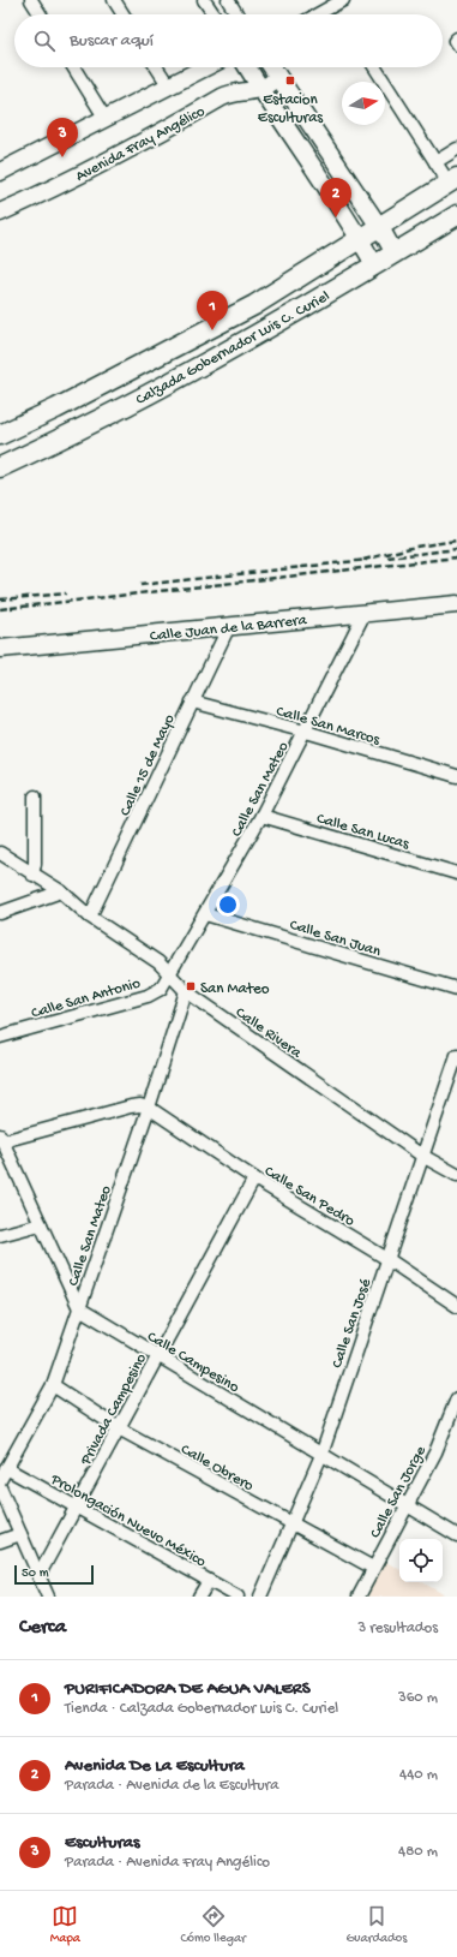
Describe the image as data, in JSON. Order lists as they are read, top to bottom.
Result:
{
  "streets": {
    "main road": ["Calzada Gobernador Luis C. Curiel"],
    "street": [
      "Avenida Fray Angélico",
      "Calle Juan de la Barrera",
      "Calle San Marcos",
      "Calle 15 de Mayo",
      "Calle San Mateo",
      "Calle San Lucas",
      "Calle San Juan",
      "Calle San Antonio",
      "Calle Rivera",
      "Calle San Pedro",
      "Calle San José",
      "Calle Campesino",
      "Privada Campesino",
      "Calle Obrero",
      "Calle San Jorge",
      "Prolongación Nuevo México"
    ]
  },
  "crossings": [
    ["Calle Juan de la Barrera", "Calle 15 de Mayo"],
    ["Calle Juan de la Barrera", "Calle San Mateo"],
    ["Calle San Marcos", "Calle 15 de Mayo"],
    ["Calle San Marcos", "Calle San Mateo"],
    ["Calle 15 de Mayo", "Calle Rivera"],
    ["Calle San Mateo", "Calle San Lucas"],
    ["Calle San Mateo", "Calle San Juan"],
    ["Calle San Mateo", "Calle San Antonio"],
    ["Calle San Mateo", "Calle Rivera"],
    ["Calle San Mateo", "Calle San Pedro"],
    ["Calle San Mateo", "Calle Campesino"],
    ["Calle San Mateo", "Calle Obrero"],
    ["Calle San Mateo", "Prolongación Nuevo México"],
    ["Calle San Antonio", "Calle Rivera"],
    ["Calle Rivera", "Calle San José"],
    ["Calle San Pedro", "Calle San José"],
    ["Calle San Pedro", "Privada Campesino"],
    ["Calle San José", "Calle Campesino"],
    ["Calle San José", "Calle Obrero"],
    ["Calle Campesino", "Privada Campesino"],
    ["Calle Campesino", "Calle San Jorge"],
    ["Privada Campesino", "Calle Obrero"],
    ["Privada Campesino", "Prolongación Nuevo México"],
    ["Calle Obrero", "Calle San Jorge"]
  ],
  "places": {
    "transit": ["Estacion Esculturas", "San Mateo"]
  },
  "scale_bar": "50 m",
  "north": "right",
  "page": {
    "search": "Buscar aquí",
    "pins": ["3", "2", "1"],
    "scale": "50 m",
    "heading": ["Cerca", "3 resultados"],
    "list": [
      {
        "mark": "1",
        "name": "PURIFICADORA DE AGUA VALERS",
        "note": "Tienda · Calzada Gobernador Luis C. Curiel",
        "value": "360 m"
      },
      {
        "mark": "2",
        "name": "Avenida De La Escultura",
        "note": "Parada · Avenida de la Escultura",
        "value": "440 m"
      },
      {
        "mark": "3",
        "name": "Esculturas",
        "note": "Parada · Avenida Fray Angélico",
        "value": "480 m"
      }
    ],
    "nav": ["Mapa", "Cómo llegar", "Guardados"]
  }
}
